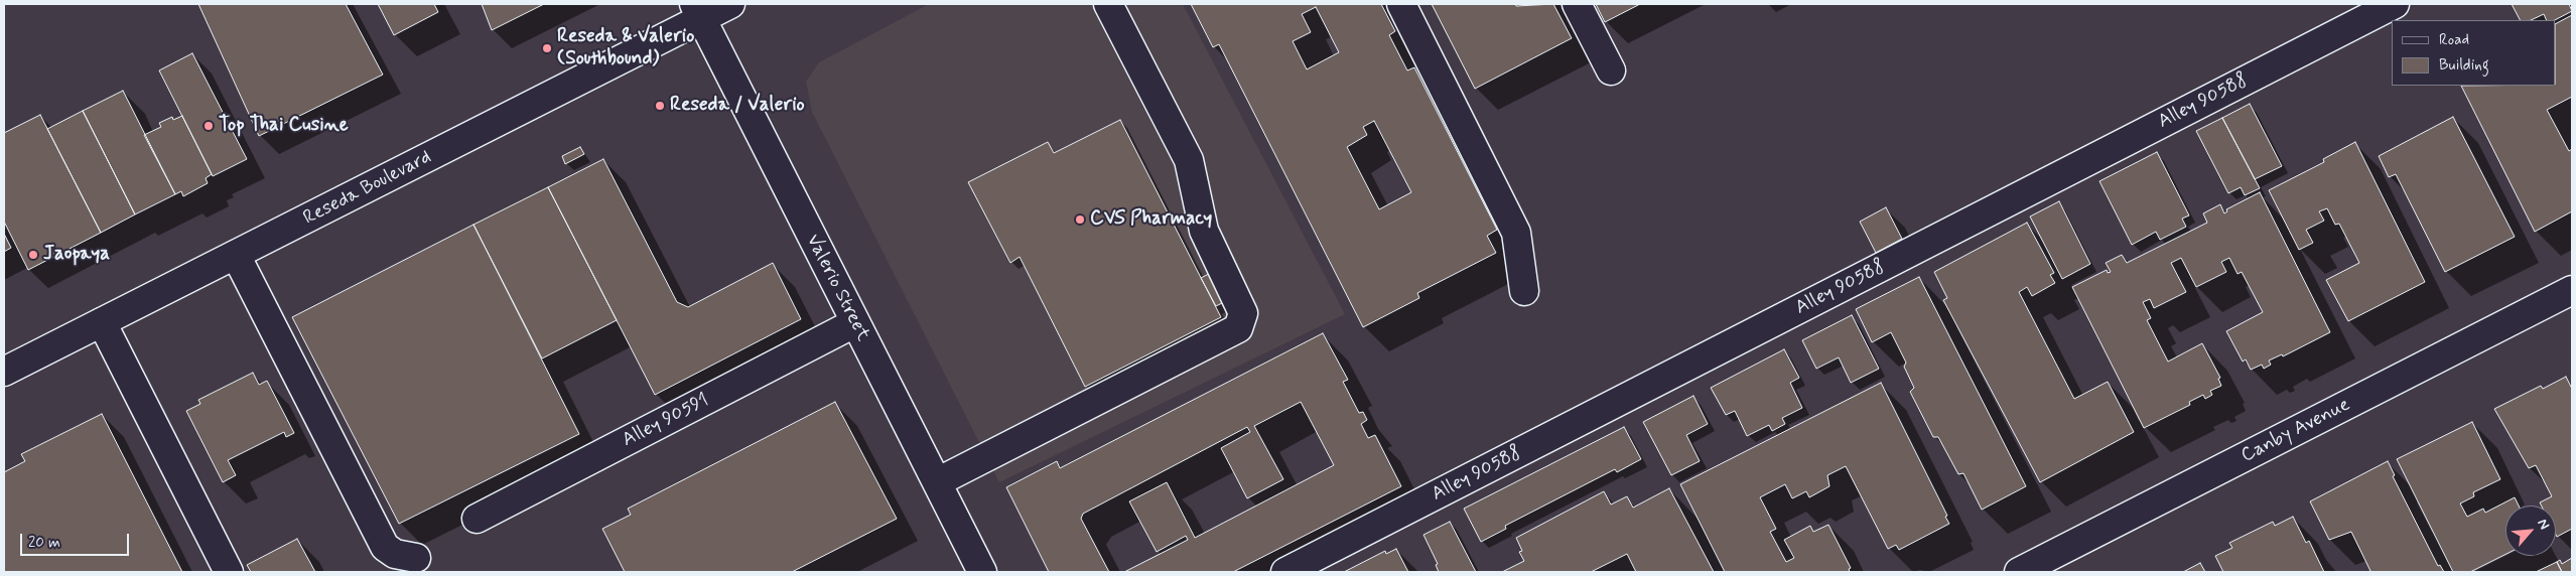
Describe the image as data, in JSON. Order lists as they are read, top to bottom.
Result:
{
  "streets": {
    "street": [
      "Alley 90588",
      "Reseda Boulevard",
      "Valerio Street",
      "Alley 90591",
      "Canby Avenue"
    ]
  },
  "crossings": [
    ["Reseda Boulevard", "Valerio Street"],
    ["Valerio Street", "Alley 90591"]
  ],
  "places": [
    "Reseda & Valerio (Southbound)",
    "Reseda / Valerio",
    "Top Thai Cusine",
    "CVS Pharmacy",
    "Jaopaya"
  ],
  "legend": ["Road", "Building"],
  "scale_bar": "20 m",
  "north": "top right"
}
